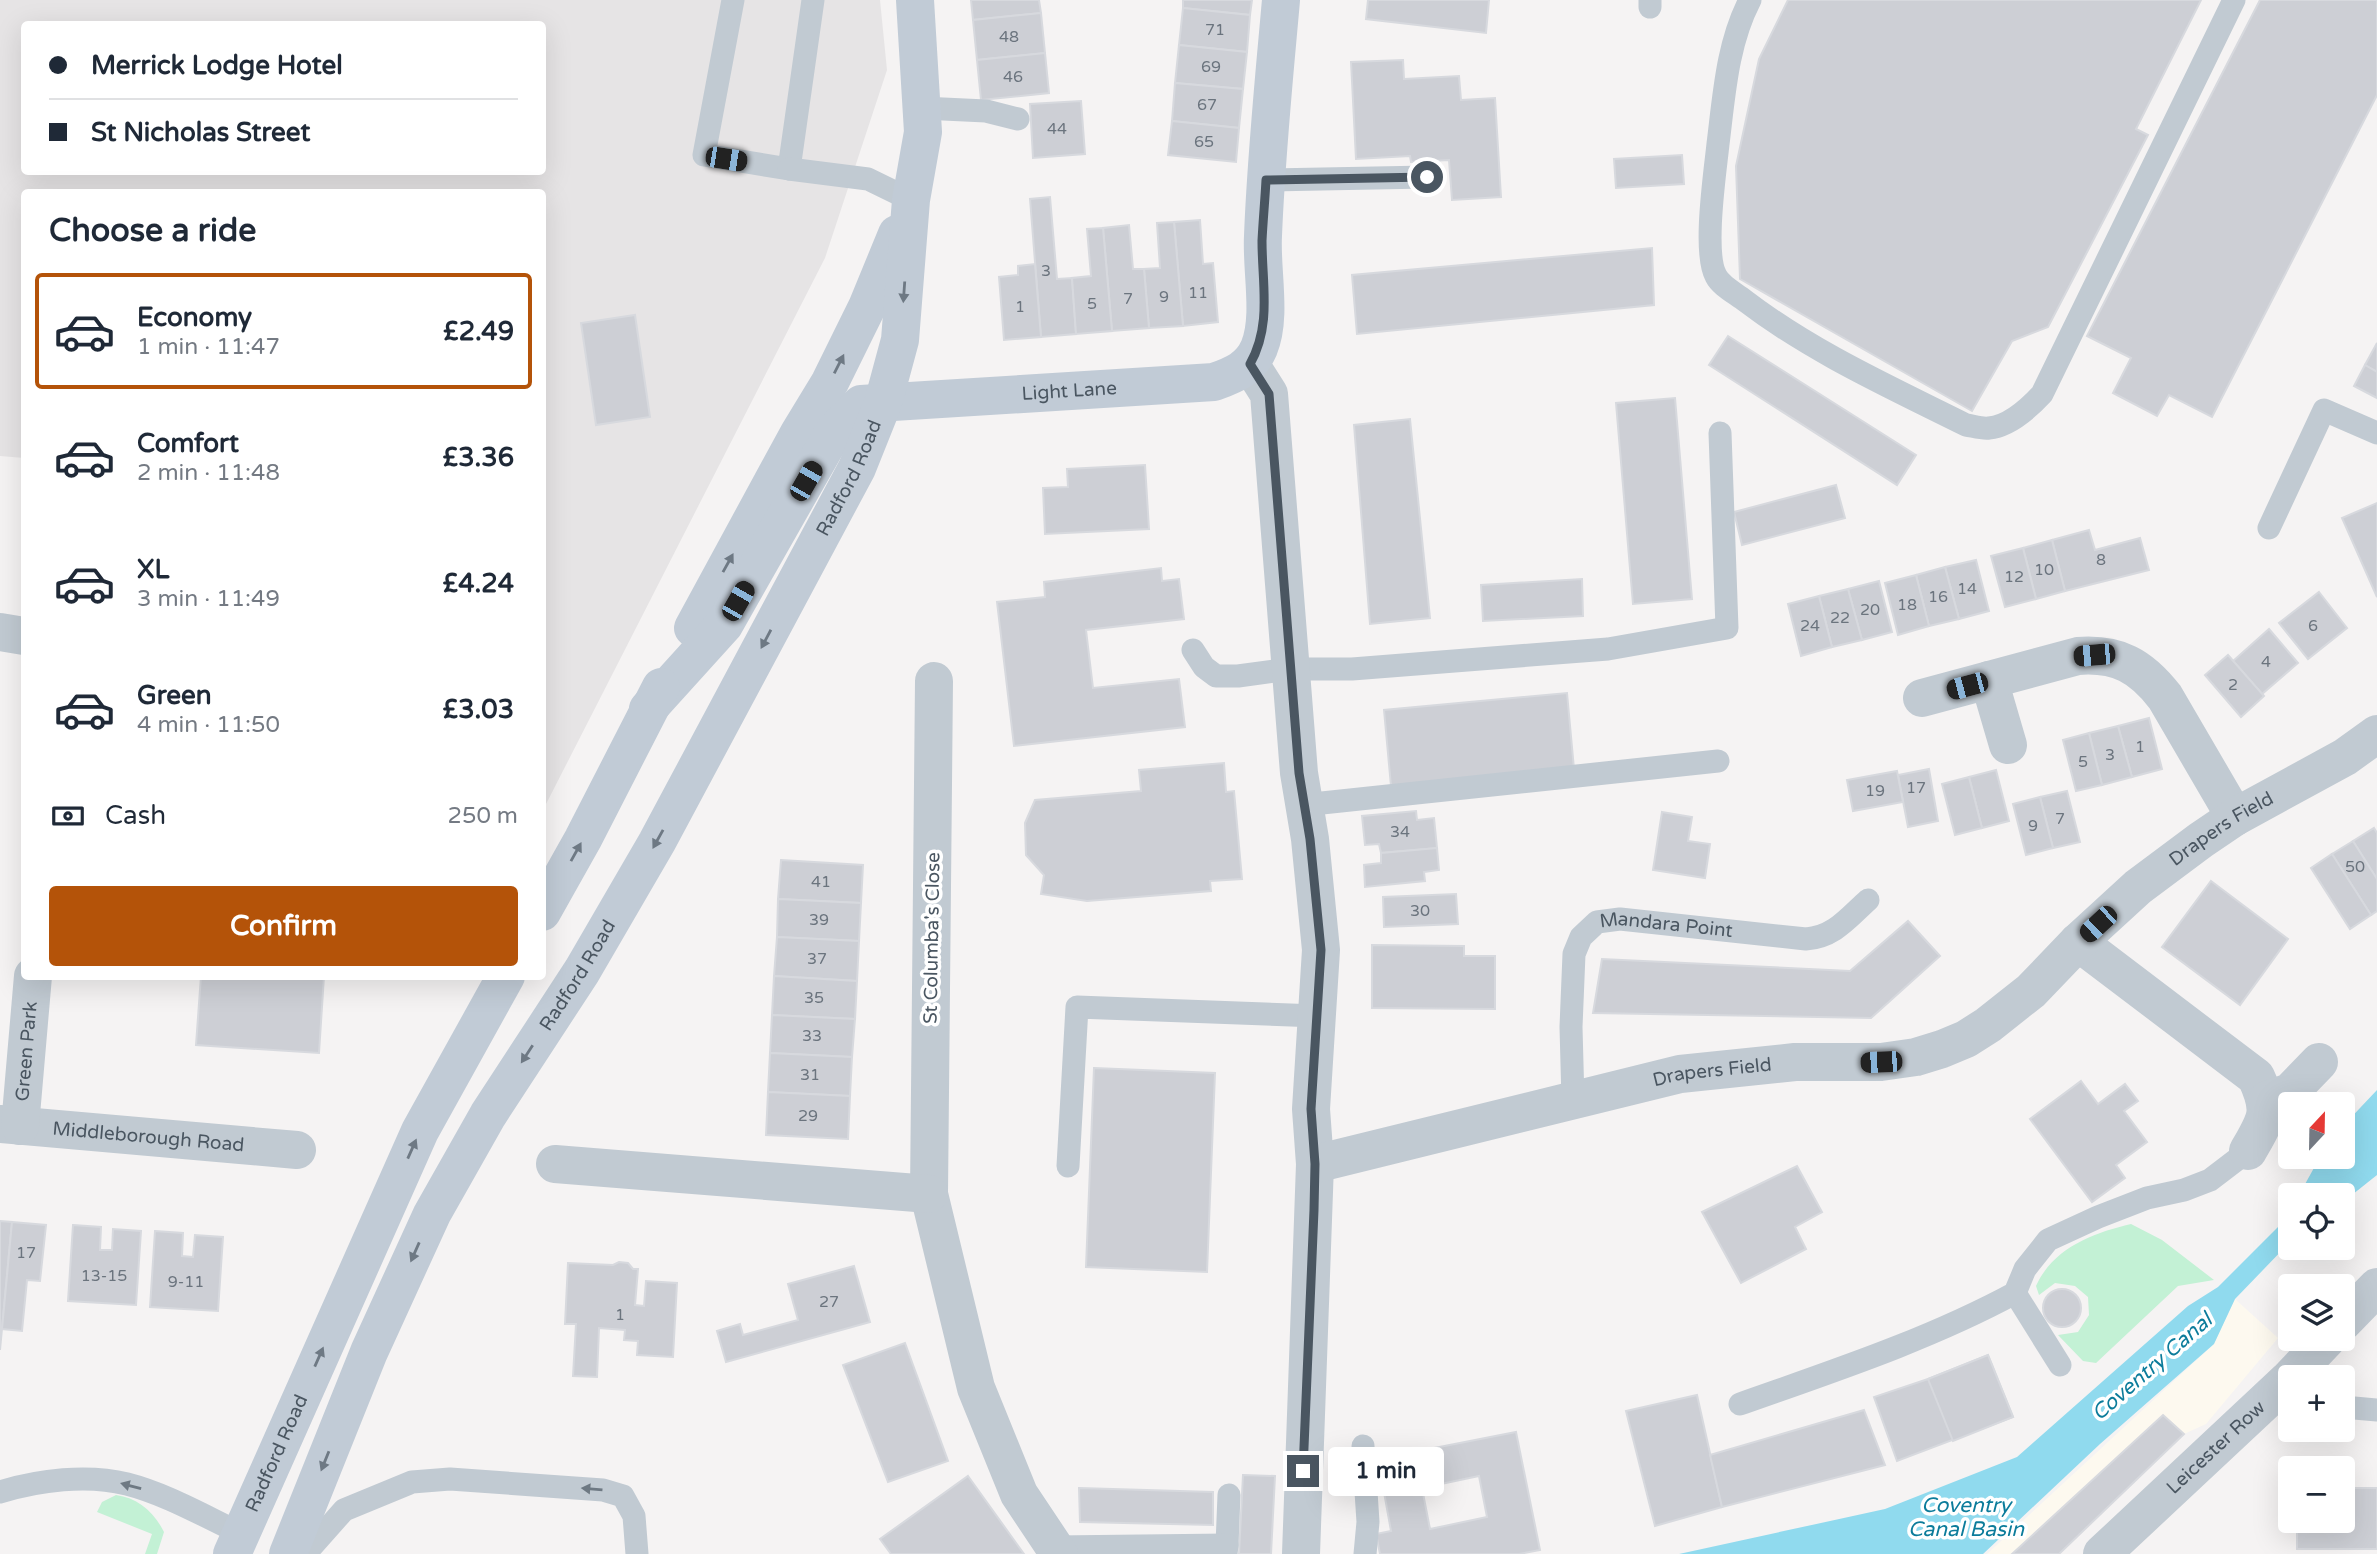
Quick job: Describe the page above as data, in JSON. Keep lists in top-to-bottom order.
{
  "streets": {
    "main road": ["Light Lane", "Radford Road"],
    "street": [
      "Drapers Field",
      "St Columba's Close",
      "Green Park",
      "Middleborough Road",
      "Leicester Row"
    ],
    "lane": ["Mandara Point"]
  },
  "crossings": [
    ["Light Lane", "Radford Road"],
    ["Drapers Field", "Mandara Point"],
    ["Green Park", "Middleborough Road"]
  ],
  "water": ["Coventry Canal", "Coventry Canal Basin"],
  "house_numbers": [
    "71",
    "48",
    "69",
    "46",
    "67",
    "44",
    "65",
    "3",
    "11",
    "9",
    "7",
    "5",
    "1",
    "8",
    "10",
    "12",
    "14",
    "16",
    "18",
    "20",
    "22",
    "24",
    "6",
    "4",
    "2",
    "1",
    "3",
    "5",
    "17",
    "19",
    "7",
    "9",
    "34",
    "50",
    "41",
    "30",
    "39",
    "37",
    "35",
    "33",
    "31",
    "29",
    "17",
    "13-15",
    "9-11",
    "27",
    "1"
  ],
  "north": "top",
  "page": {
    "banner": ["Merrick Lodge Hotel", "St Nicholas Street"],
    "heading": "Choose a ride",
    "list": [
      {
        "name": "Economy",
        "note": "1 min · 11:47",
        "value": "£2.49"
      },
      {
        "name": "Comfort",
        "note": "2 min · 11:48",
        "value": "£3.36"
      },
      {
        "name": "XL",
        "note": "3 min · 11:49",
        "value": "£4.24"
      },
      {
        "name": "Green",
        "note": "4 min · 11:50",
        "value": "£3.03"
      }
    ],
    "pay": ["Cash", "250 m"],
    "buttons": "Confirm",
    "map_buttons": ["+", "−"],
    "bubble": "1 min"
  }
}
